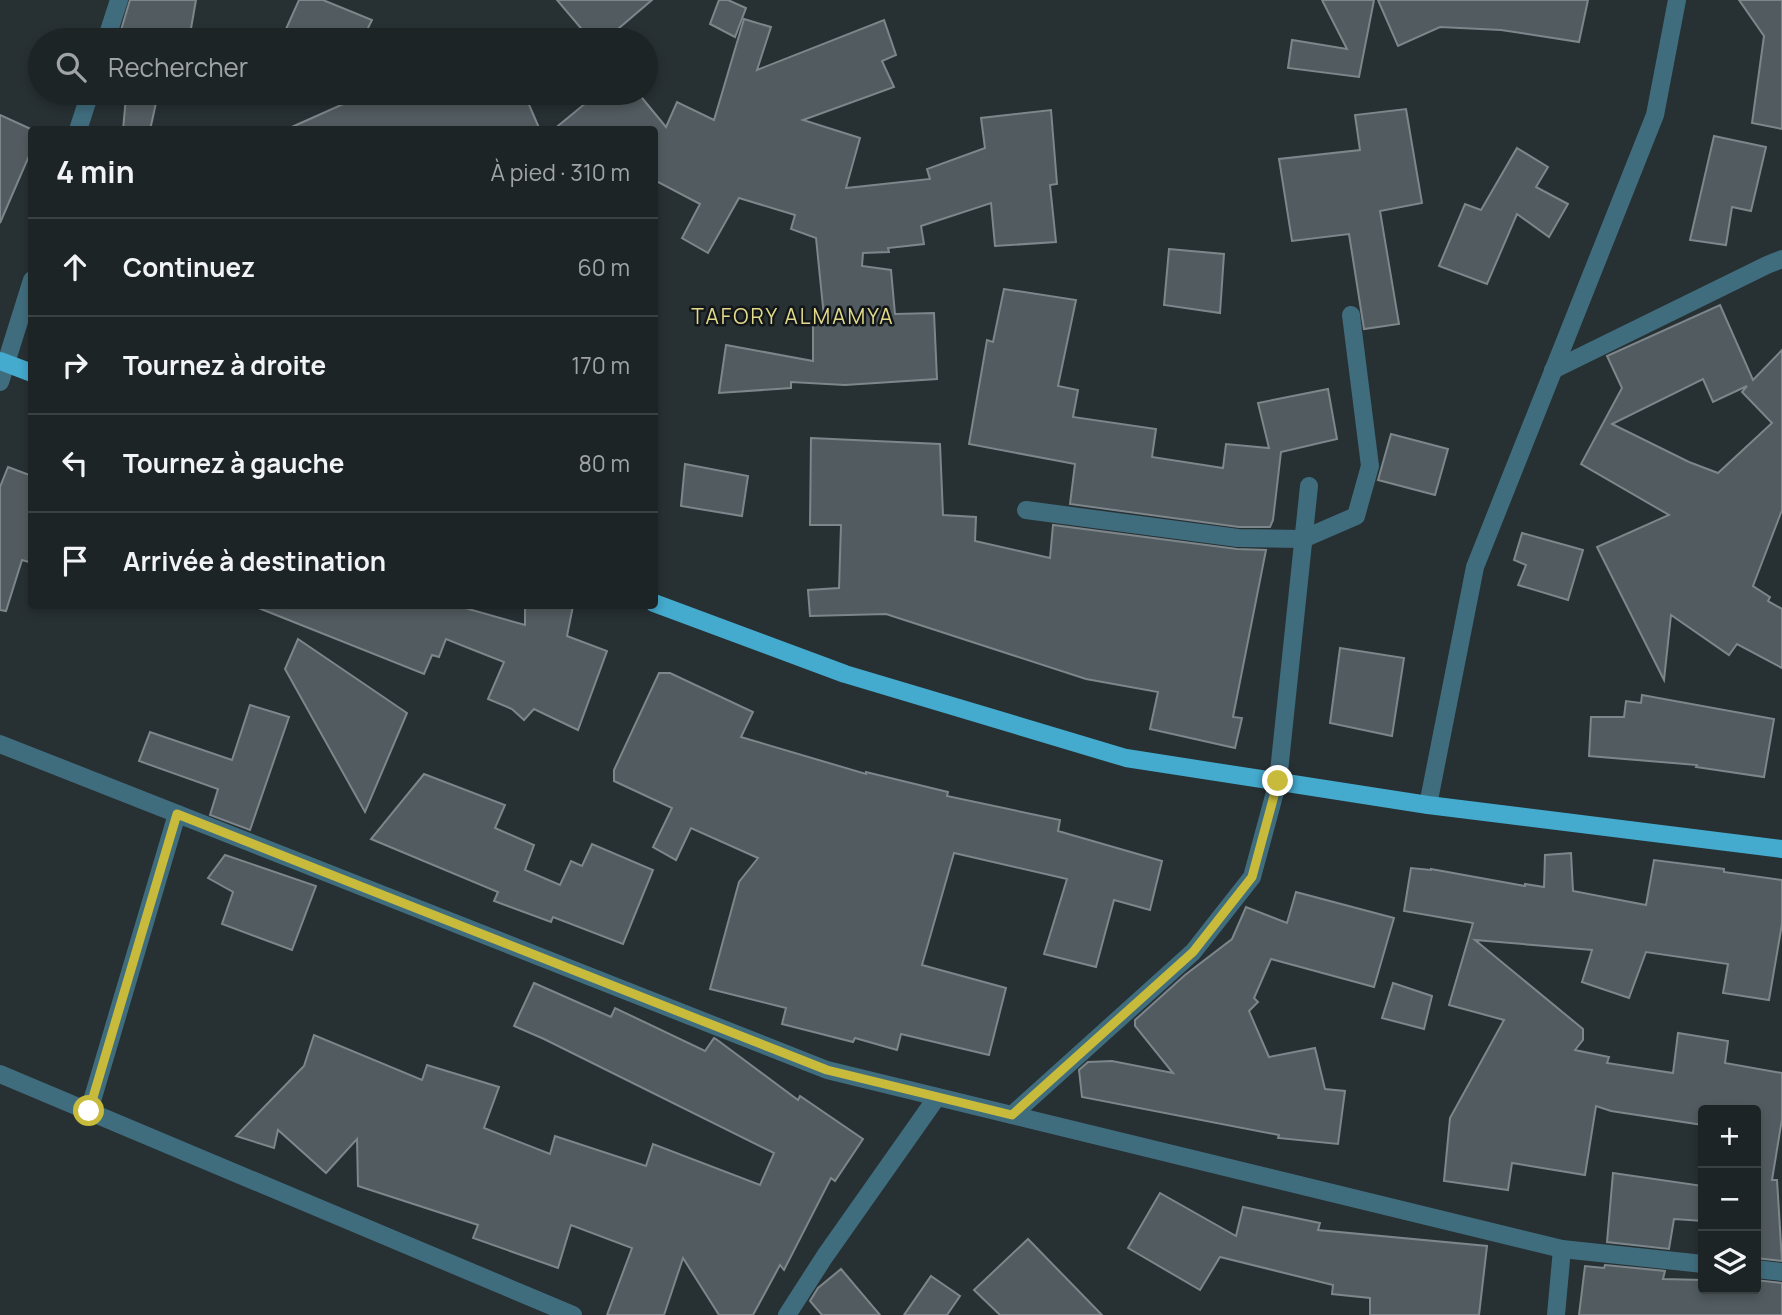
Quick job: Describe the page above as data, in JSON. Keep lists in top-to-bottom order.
{
  "districts": ["TAFORY ALMAMYA"],
  "page": {
    "search": "Rechercher",
    "heading": ["4 min", "À pied · 310 m"],
    "list": [
      ["Continuez", "60 m"],
      ["Tournez à droite", "170 m"],
      ["Tournez à gauche", "80 m"],
      "Arrivée à destination"
    ],
    "map_buttons": ["+", "−"]
  }
}
